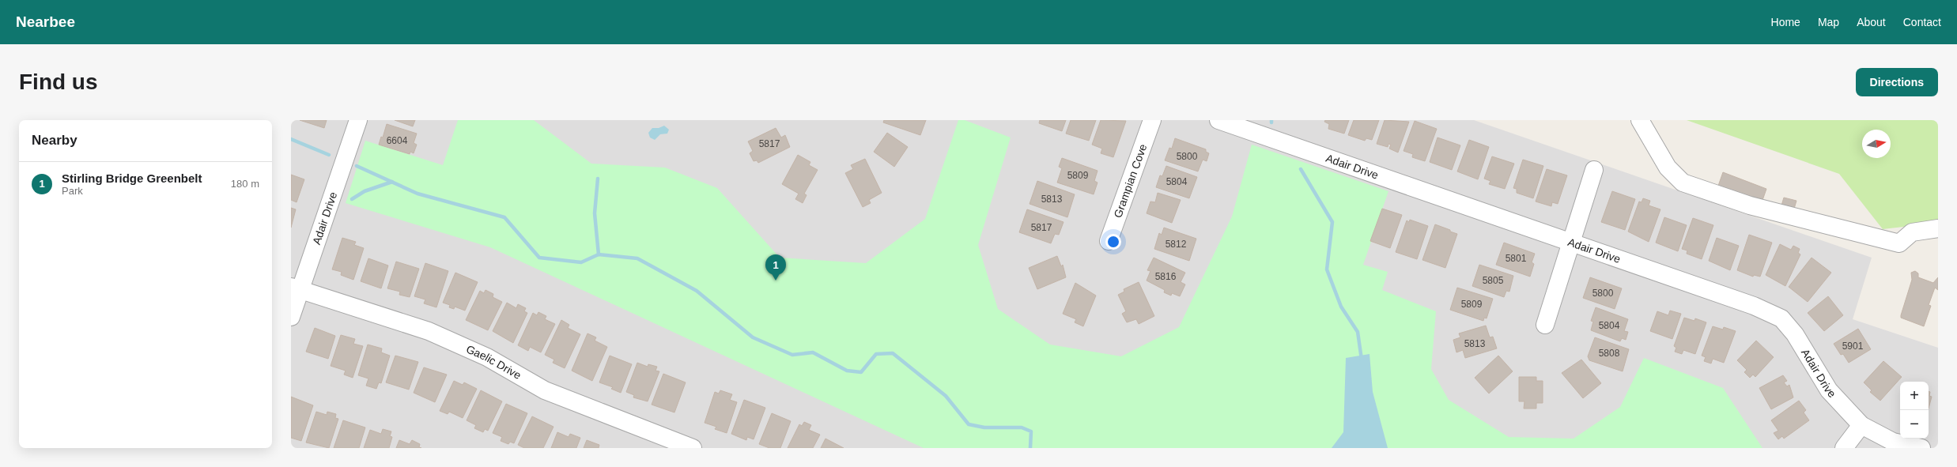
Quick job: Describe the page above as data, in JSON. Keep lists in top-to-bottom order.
{
  "streets": {
    "street": ["Adair Drive", "Grampian Cove", "Gaelic Drive"]
  },
  "crossings": [
    ["Adair Drive", "Gaelic Drive"]
  ],
  "house_numbers": [
    "6604",
    "5817",
    "5800",
    "5809",
    "5804",
    "5813",
    "5817",
    "5812",
    "5801",
    "5816",
    "5805",
    "5800",
    "5809",
    "5804",
    "5813",
    "5901",
    "5808"
  ],
  "north": "right",
  "page": {
    "header": "Nearbee",
    "nav": [
      "Home",
      "Map",
      "About",
      "Contact"
    ],
    "buttons": "Directions",
    "title": "Find us",
    "heading": "Nearby",
    "list": [
      {
        "mark": "1",
        "name": "Stirling Bridge Greenbelt",
        "note": "Park",
        "value": "180 m"
      }
    ],
    "pins": "1",
    "map_buttons": ["+", "−"]
  }
}
